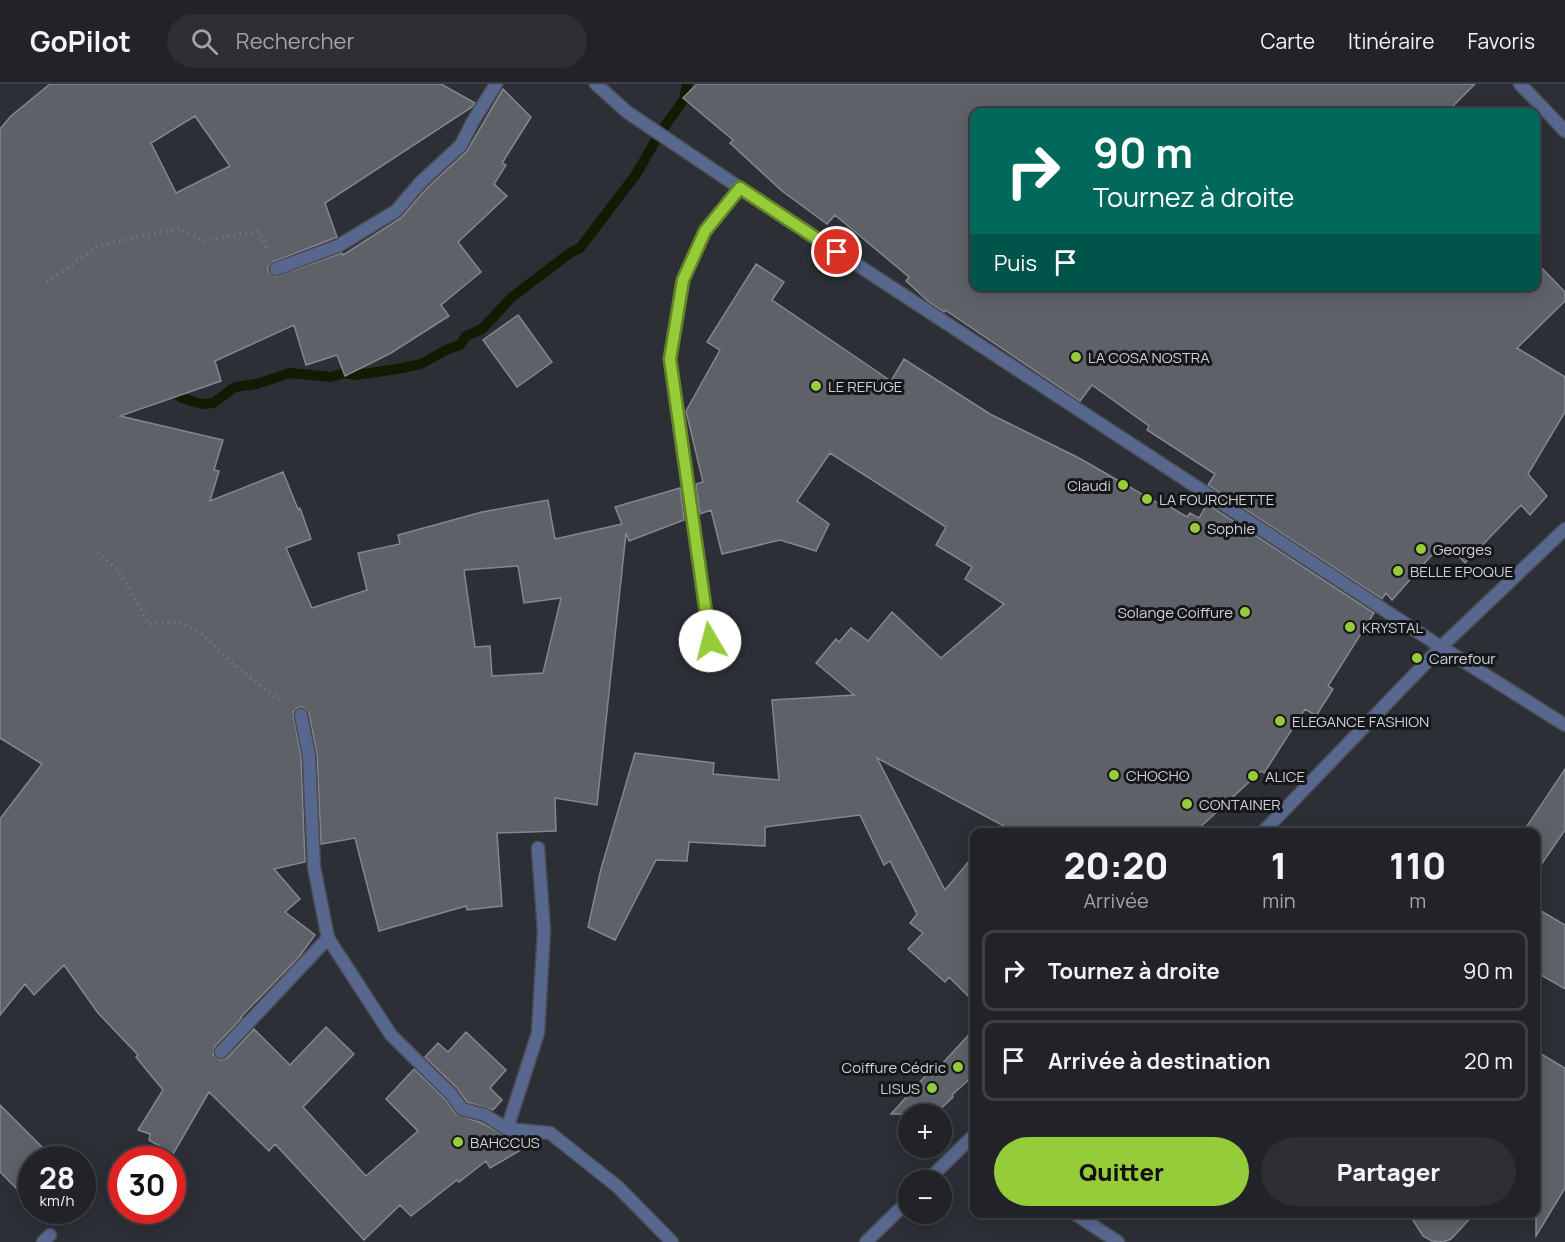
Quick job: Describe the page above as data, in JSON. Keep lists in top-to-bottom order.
{
  "places": [
    "LA COSA NOSTRA",
    "LE REFUGE",
    "Claudi",
    "LA FOURCHETTE",
    "Sophie",
    "Georges",
    "BELLE EPOQUE",
    "Solange Coiffure",
    "KRYSTAL",
    "Carrefour",
    "ELEGANCE FASHION",
    "CHOCHO",
    "ALICE",
    "CONTAINER",
    "Coiffure Cédric",
    "LISUS",
    "BAHCCUS"
  ],
  "page": {
    "header": "GoPilot",
    "search": "Rechercher",
    "nav": ["Carte", "Itinéraire", "Favoris"],
    "turn": ["90 m", "Tournez à droite"],
    "then": "Puis",
    "eta": [
      "20:20",
      "Arrivée",
      "1",
      "min",
      "110",
      "m"
    ],
    "list": [
      {
        "name": "Tournez à droite",
        "value": "90 m"
      },
      {
        "name": "Arrivée à destination",
        "value": "20 m"
      }
    ],
    "map_buttons": ["+", "−"],
    "buttons": ["Quitter", "Partager"],
    "speed": "28 km/h",
    "limit": "30"
  }
}
